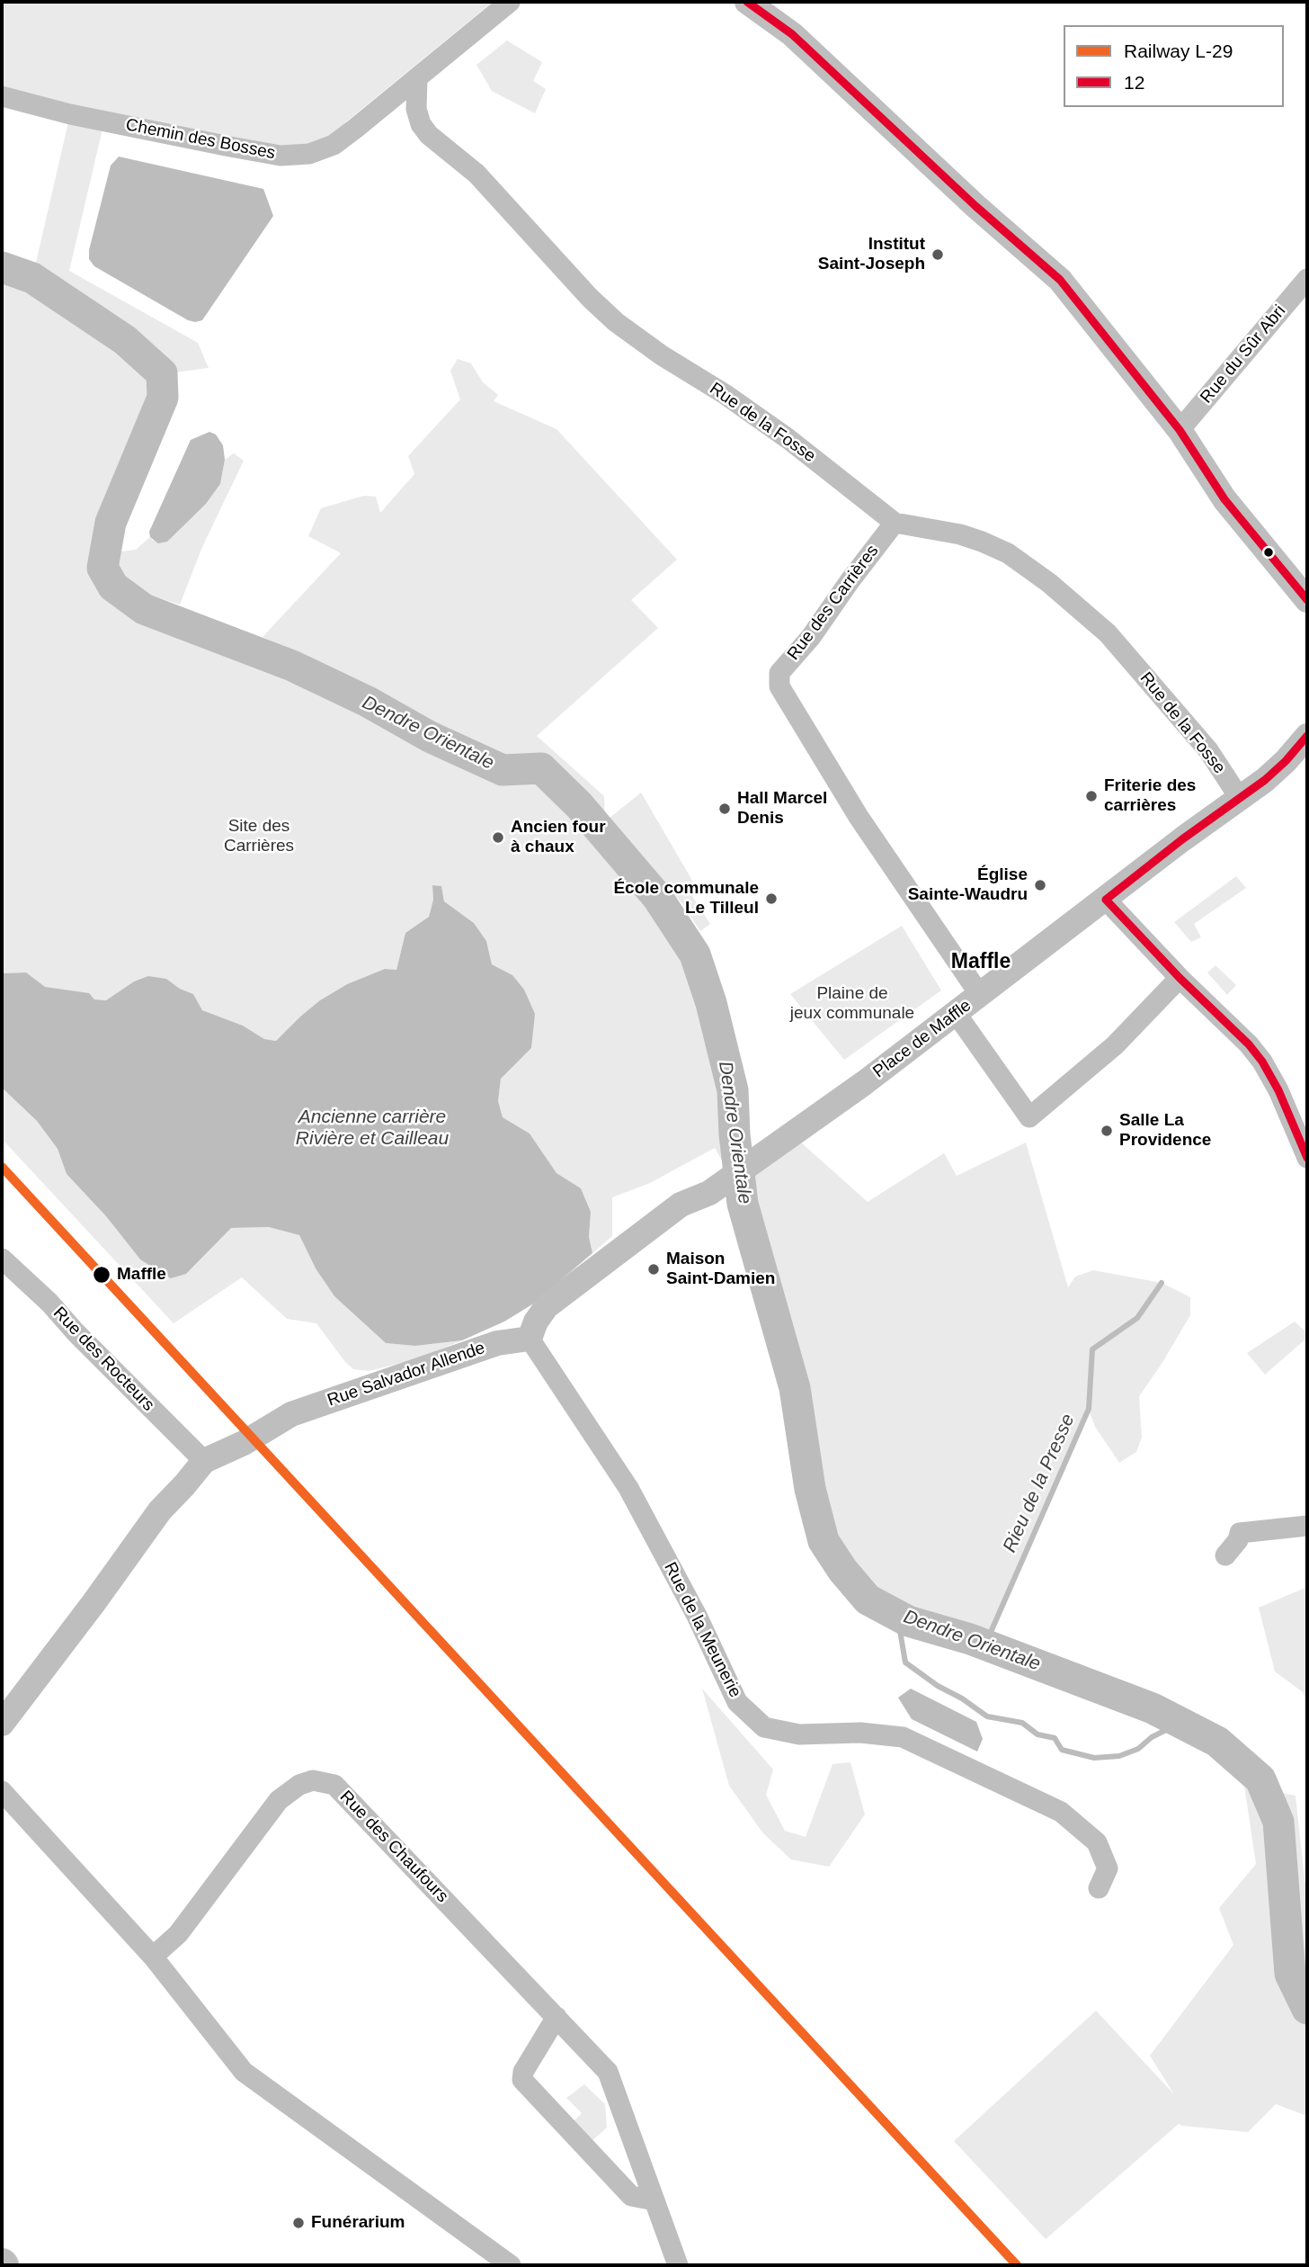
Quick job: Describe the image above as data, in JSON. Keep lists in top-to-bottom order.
{
  "streets": {
    "street": [
      "Chemin des Bosses",
      "Rue du Sûr Abri",
      "Rue de la Fosse",
      "Rue des Carrières",
      "Place de Maffle",
      "Rue des Rocteurs",
      "Rue Salvador Allende",
      "Rue de la Meunerie",
      "Rue des Chaufours"
    ]
  },
  "crossings": [
    ["Chemin des Bosses", "Rue de la Fosse"],
    ["Rue de la Fosse", "Rue des Carrières"],
    ["Rue de la Fosse", "Place de Maffle"],
    ["Rue des Carrières", "Place de Maffle"],
    ["Place de Maffle", "Rue Salvador Allende"],
    ["Place de Maffle", "Rue de la Meunerie"],
    ["Rue des Rocteurs", "Rue Salvador Allende"],
    ["Rue Salvador Allende", "Rue de la Meunerie"]
  ],
  "districts": ["Maffle"],
  "water": ["Dendre Orientale", "Ancienne carrière Rivière et Cailleau", "Rieu de la Presse"],
  "parks": ["Site des Carrières", "Plaine de jeux communale"],
  "places": [
    "Institut Saint-Joseph",
    "Friterie des carrières",
    "Hall Marcel Denis",
    "Ancien four à chaux",
    "Église Sainte-Waudru",
    "École communale Le Tilleul",
    "Salle La Providence",
    "Maison Saint-Damien",
    "Maffle",
    "Funérarium"
  ],
  "lines": ["transit line 12", "rail line L-29"],
  "legend": ["Railway L-29", "12"]
}
